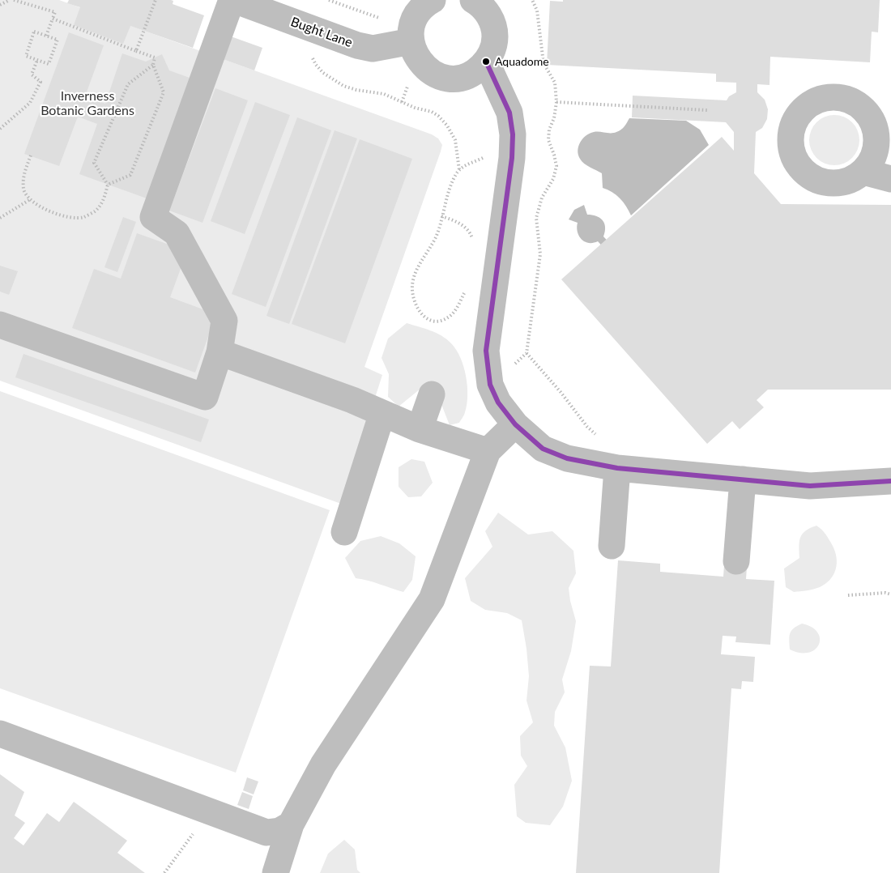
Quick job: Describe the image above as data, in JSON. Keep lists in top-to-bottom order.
{
  "streets": {
    "street": ["Bught Lane"]
  },
  "parks": ["Inverness Botanic Gardens"],
  "places": ["Aquadome"]
}
